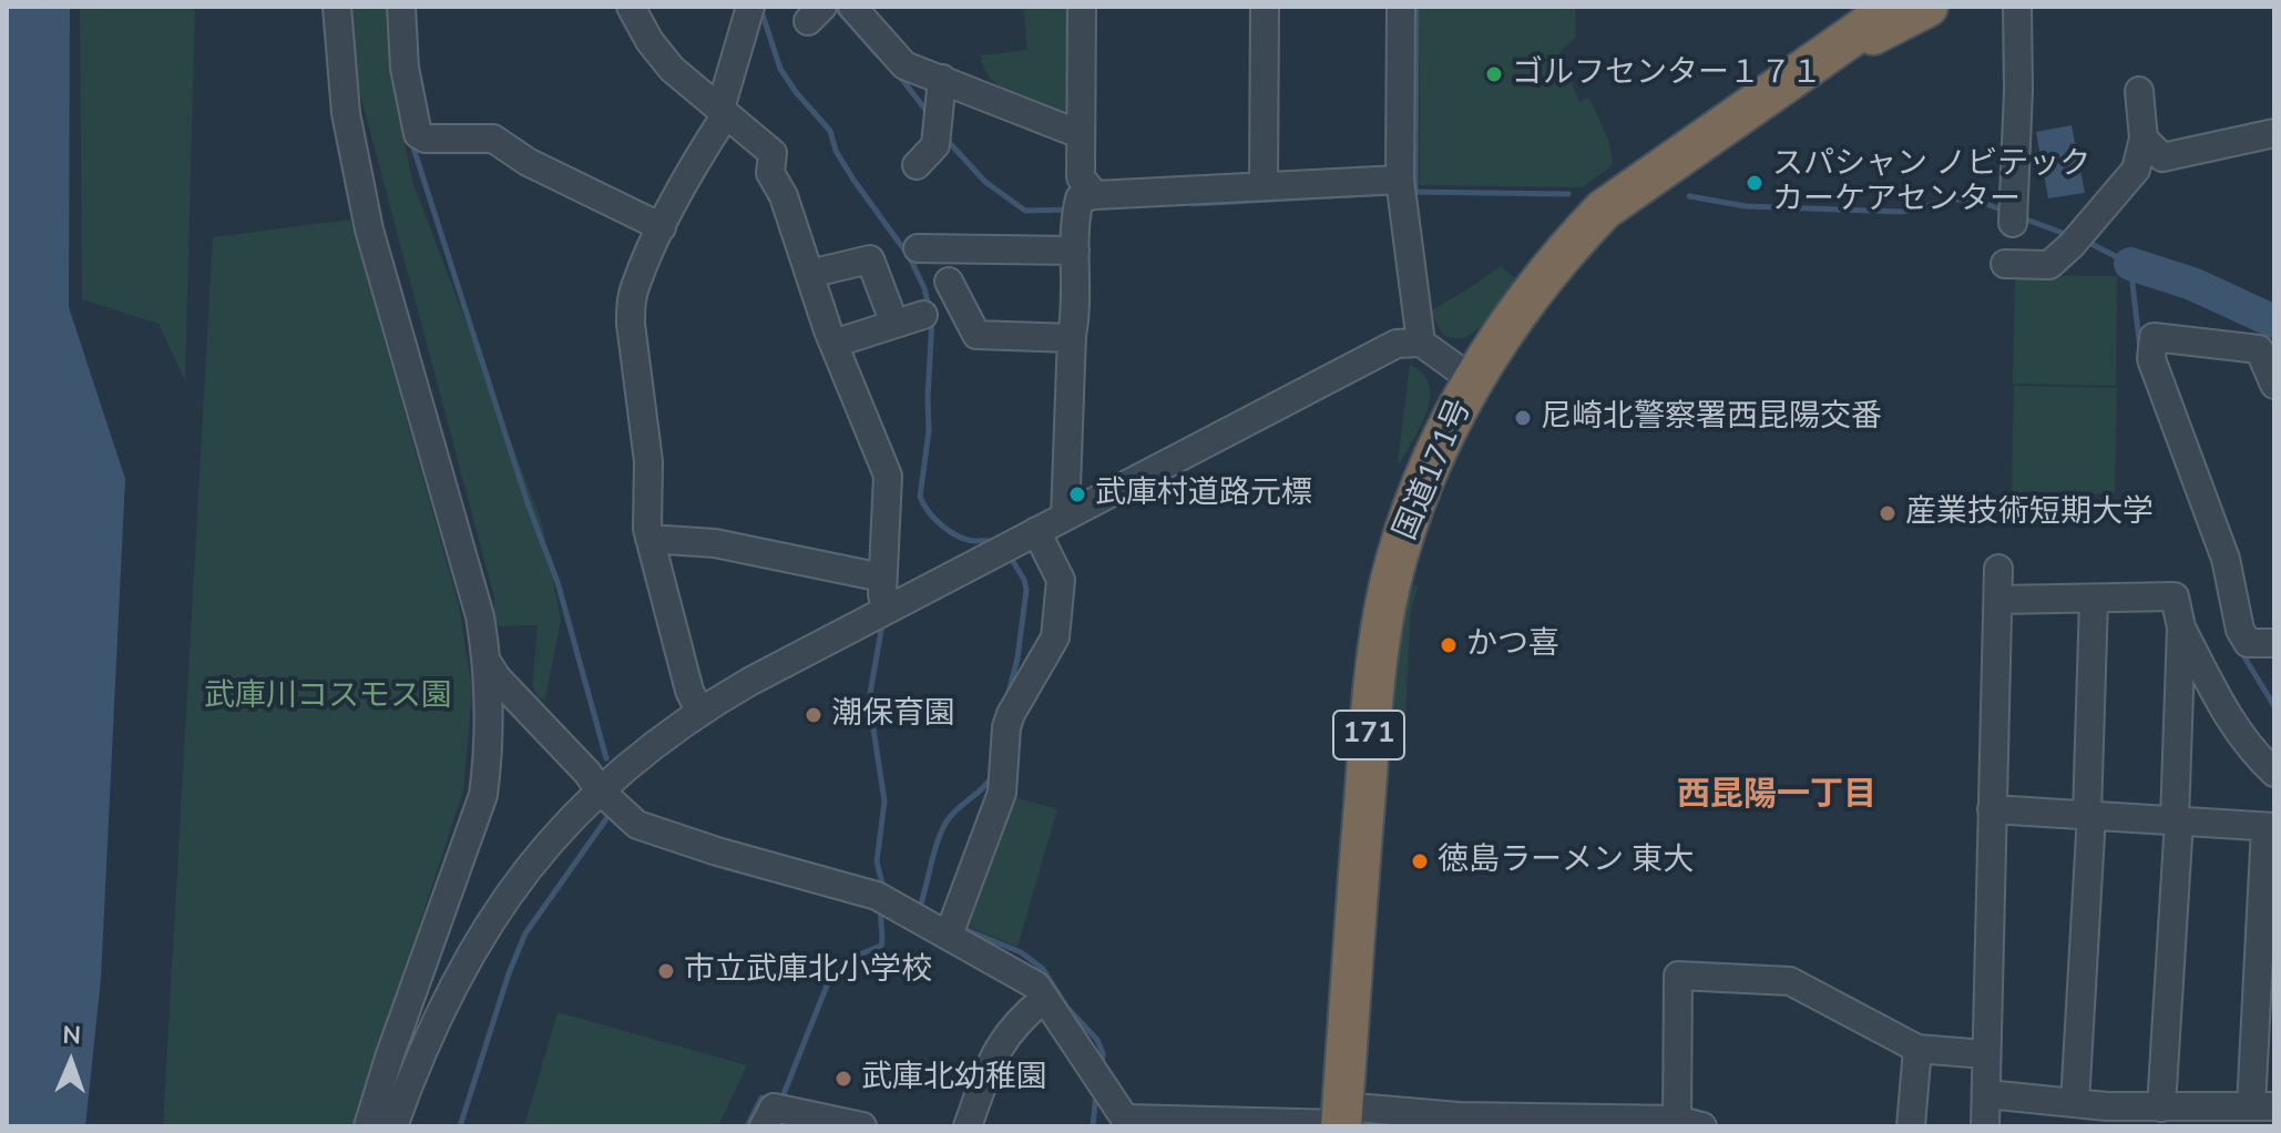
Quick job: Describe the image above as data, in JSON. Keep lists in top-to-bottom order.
{
  "streets": {
    "highway": ["国道171号", "171"]
  },
  "districts": ["西昆陽一丁目"],
  "parks": ["武庫川コスモス園"],
  "places": [
    "ゴルフセンター１７１",
    "スパシャン ノビテック カーケアセンター",
    "尼崎北警察署西昆陽交番",
    "武庫村道路元標",
    "産業技術短期大学",
    "かつ喜",
    "潮保育園",
    "徳島ラーメン 東大",
    "市立武庫北小学校",
    "武庫北幼稚園"
  ],
  "north": "top"
}
